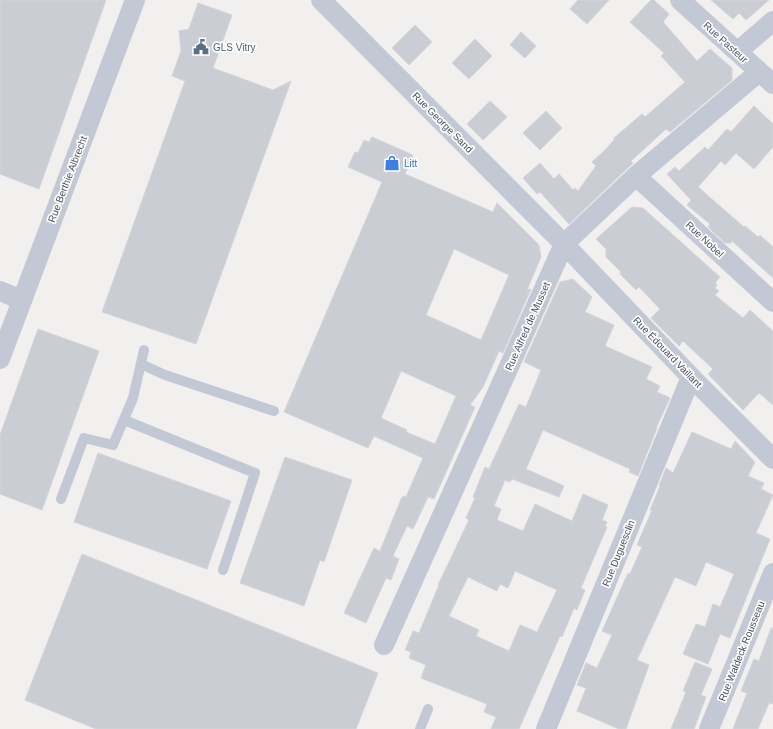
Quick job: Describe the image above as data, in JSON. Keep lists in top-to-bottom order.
{
  "streets": {
    "street": [
      "Rue Pasteur",
      "Rue George Sand",
      "Rue Berthie Albrecht",
      "Rue Nobel",
      "Rue Alfred de Musset",
      "Rue Édouard Vaillant",
      "Rue Duguesclin",
      "Rue Waldeck Rousseau"
    ]
  },
  "crossings": [
    ["Rue Pasteur", "Rue Alfred de Musset"],
    ["Rue George Sand", "Rue Alfred de Musset"],
    ["Rue George Sand", "Rue Édouard Vaillant"],
    ["Rue Nobel", "Rue Alfred de Musset"],
    ["Rue Alfred de Musset", "Rue Édouard Vaillant"],
    ["Rue Édouard Vaillant", "Rue Duguesclin"]
  ],
  "places": {
    "public building": ["GLS Vitry"],
    "shop": ["Litt"]
  }
}
